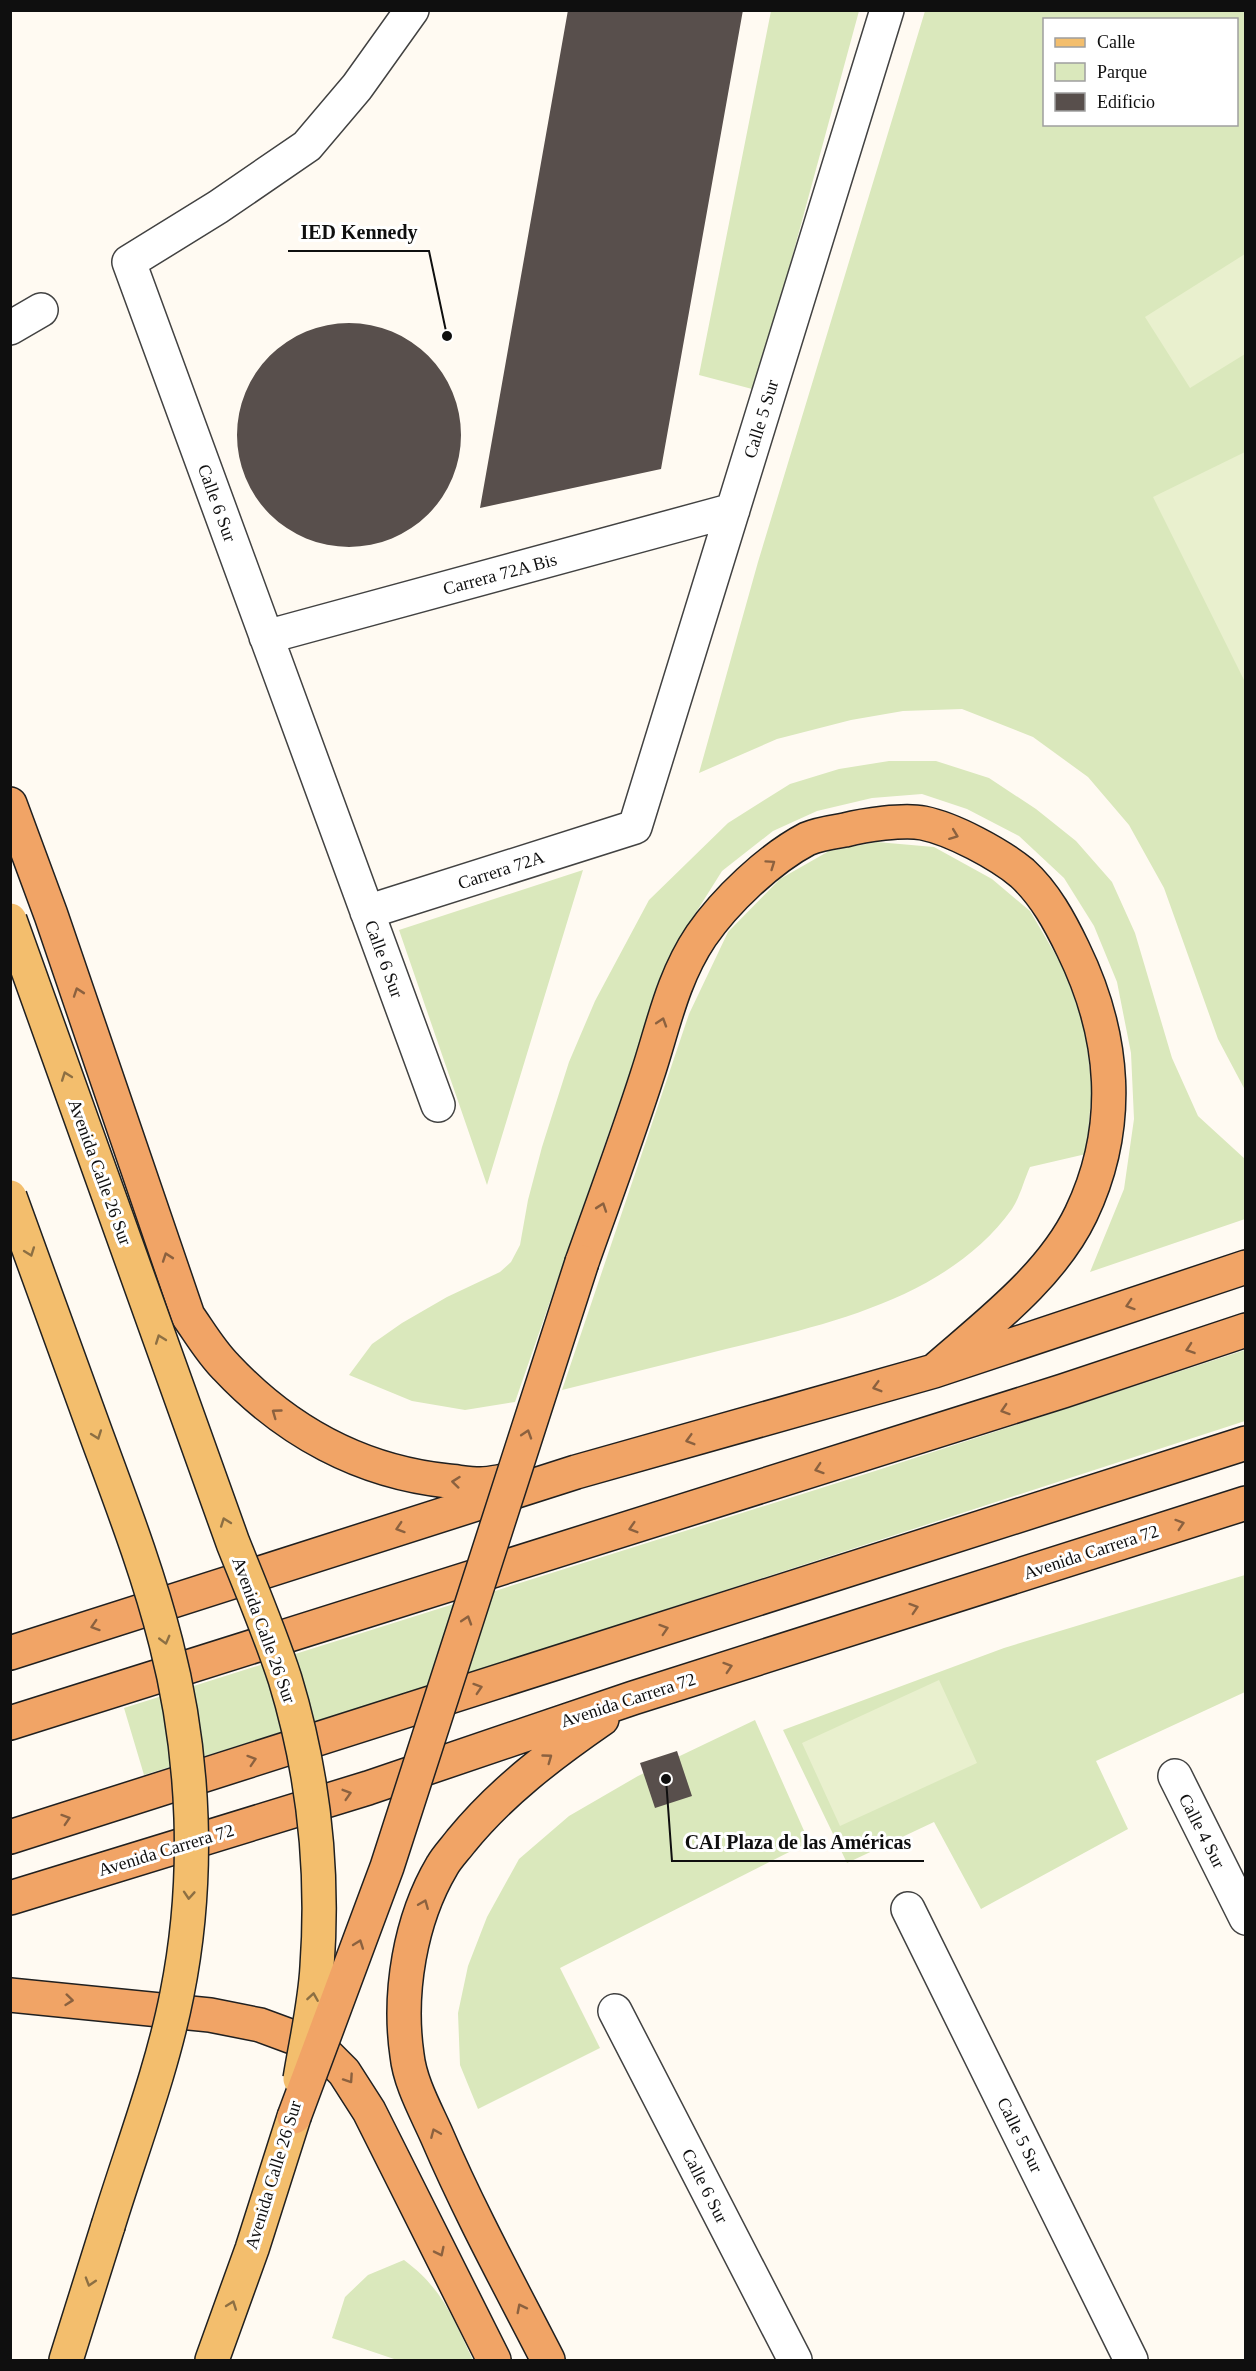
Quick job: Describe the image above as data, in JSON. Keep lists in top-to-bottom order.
{
  "streets": {
    "highway": ["Avenida Carrera 72"],
    "main road": ["Avenida Calle 26 Sur"],
    "street": [
      "Calle 5 Sur",
      "Calle 6 Sur",
      "Carrera 72A Bis",
      "Carrera 72A",
      "Calle 4 Sur"
    ]
  },
  "crossings": [
    ["Calle 5 Sur", "Carrera 72A Bis"],
    ["Calle 5 Sur", "Carrera 72A"],
    ["Calle 6 Sur", "Carrera 72A Bis"],
    ["Calle 6 Sur", "Carrera 72A"]
  ],
  "places": ["IED Kennedy", "CAI Plaza de las Américas"],
  "legend": ["Calle", "Parque", "Edificio"]
}
